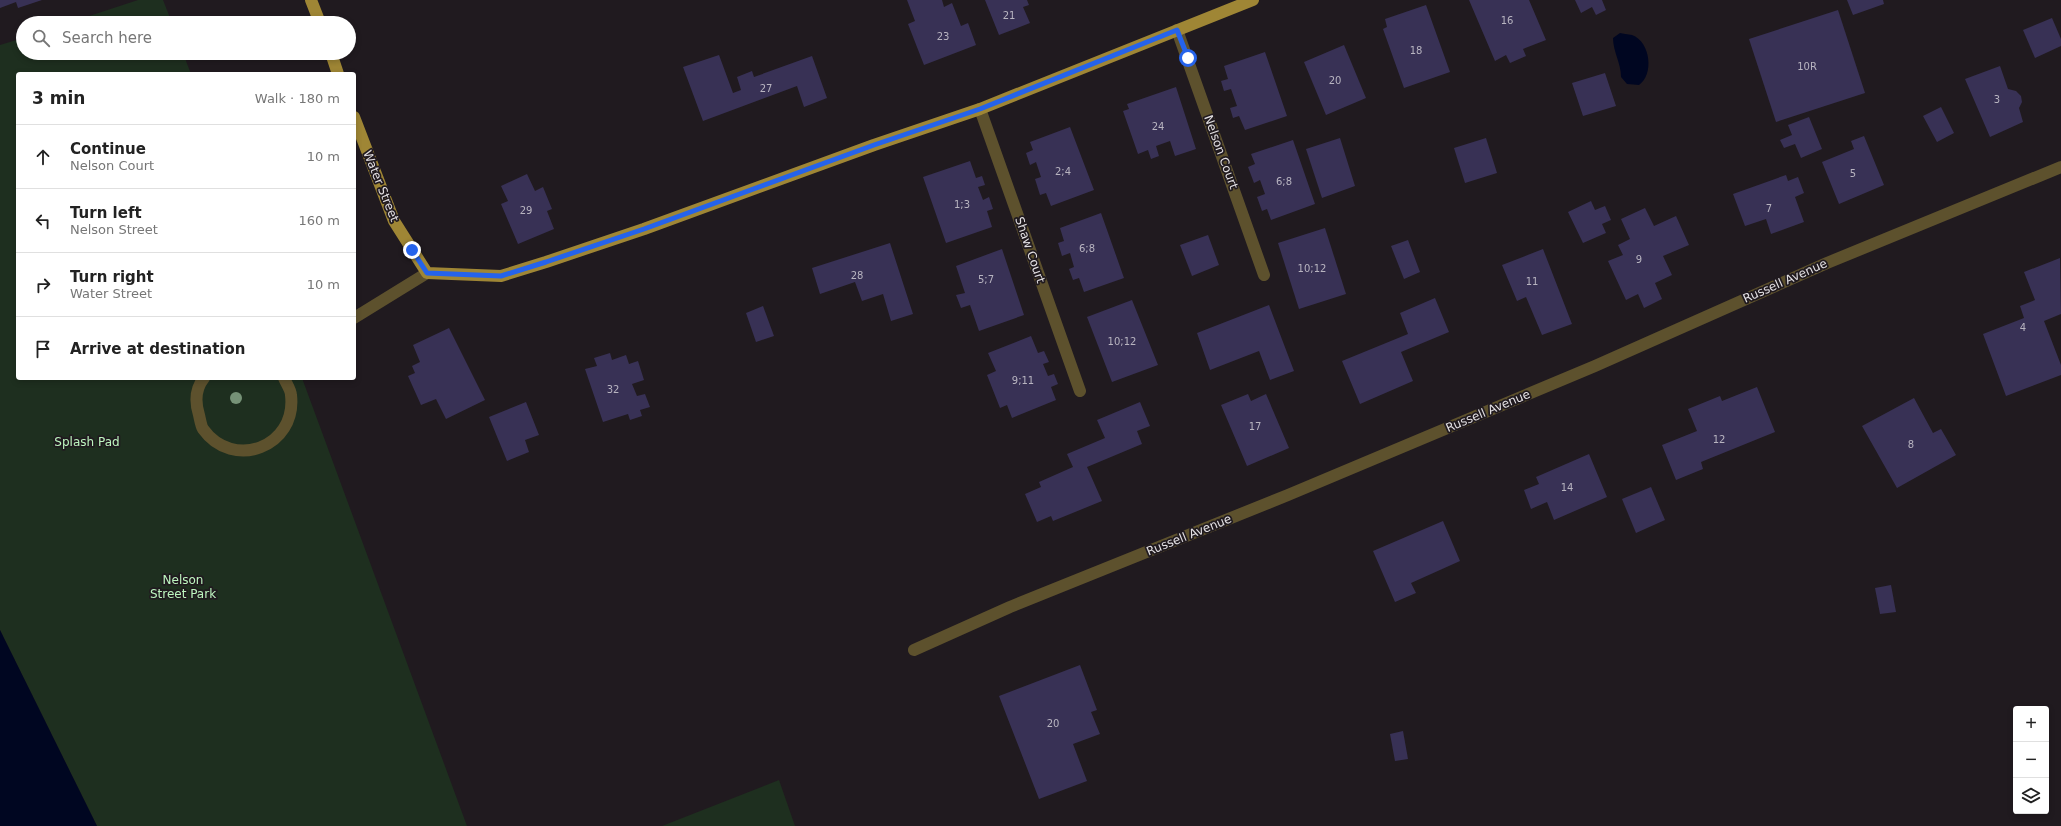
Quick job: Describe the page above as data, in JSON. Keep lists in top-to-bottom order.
{
  "streets": {
    "main road": ["Water Street"],
    "street": ["Nelson Court", "Shaw Court", "Russell Avenue"]
  },
  "parks": ["Splash Pad", "Nelson Street Park"],
  "house_numbers": [
    "21",
    "16",
    "23",
    "18",
    "10R",
    "20",
    "27",
    "3",
    "24",
    "2;4",
    "5",
    "6;8",
    "1;3",
    "7",
    "29",
    "6;8",
    "9",
    "10;12",
    "28",
    "5;7",
    "11",
    "4",
    "10;12",
    "9;11",
    "32",
    "17",
    "12",
    "8",
    "14",
    "20"
  ],
  "page": {
    "search": "Search here",
    "heading": ["3 min", "Walk · 180 m"],
    "list": [
      ["Continue", "Nelson Court", "10 m"],
      ["Turn left", "Nelson Street", "160 m"],
      ["Turn right", "Water Street", "10 m"],
      "Arrive at destination"
    ],
    "map_buttons": ["+", "−"]
  }
}
